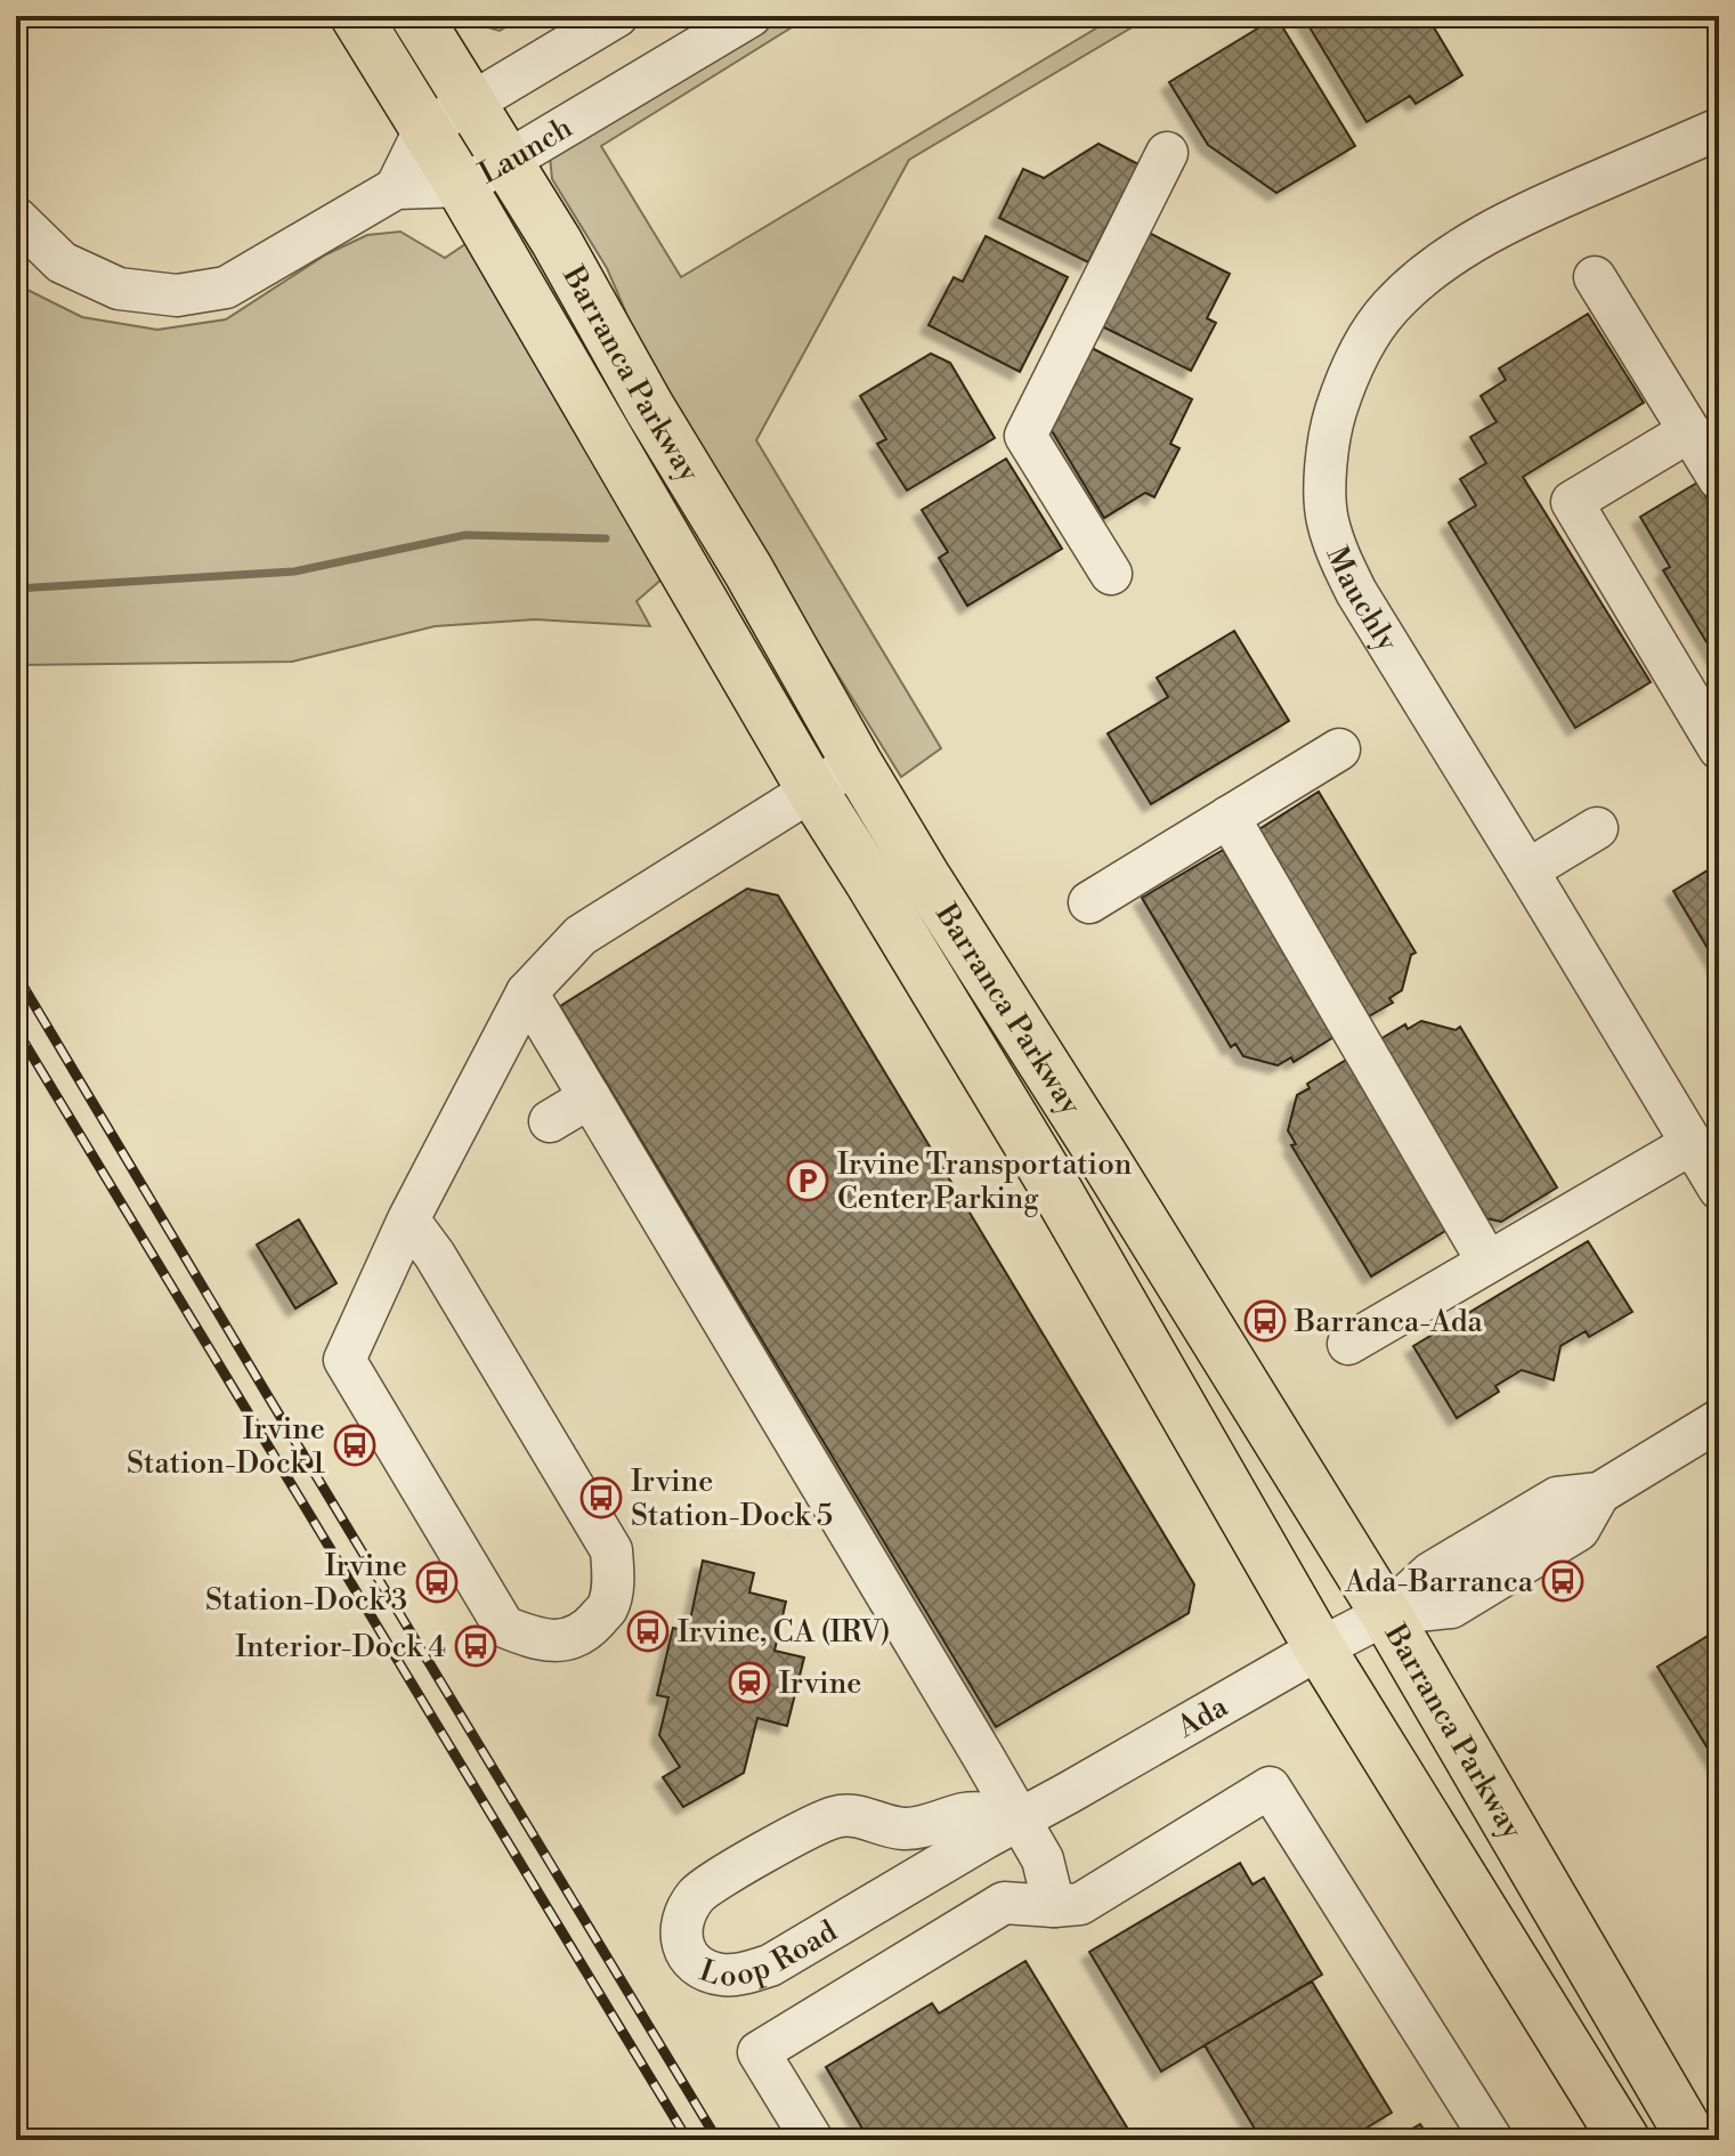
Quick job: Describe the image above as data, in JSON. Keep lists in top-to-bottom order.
{
  "streets": {
    "main road": ["Barranca Parkway"],
    "street": [
      "Launch",
      "Mauchly",
      "Ada",
      "Loop Road"
    ]
  },
  "crossings": [
    ["Launch", "Barranca Parkway"],
    ["Barranca Parkway", "Ada"],
    ["Ada", "Loop Road"]
  ],
  "places": {
    "parking": ["Irvine Transportation Center Parking"],
    "bus stop": [
      "Barranca-Ada",
      "Irvine Station-Dock 1",
      "Irvine Station-Dock 5",
      "Ada-Barranca",
      "Irvine Station-Dock 3",
      "Irvine, CA (IRV)",
      "Interior-Dock 4"
    ],
    "station": ["Irvine"]
  }
}
